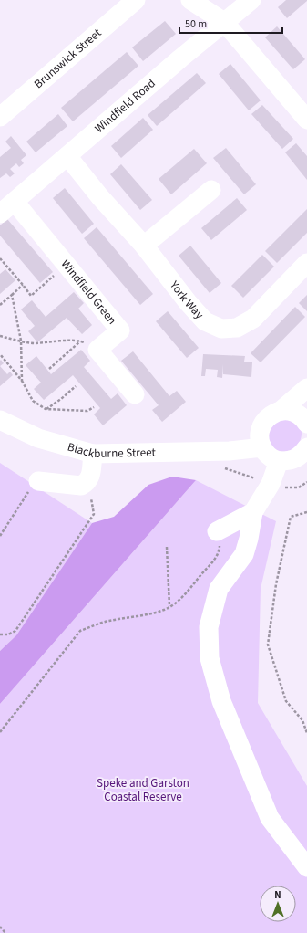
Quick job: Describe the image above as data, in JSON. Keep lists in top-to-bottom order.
{
  "streets": {
    "street": [
      "Brunswick Street",
      "Windfield Road",
      "Windfield Green",
      "York Way",
      "Blackburne Street"
    ]
  },
  "crossings": [
    ["Windfield Road", "Windfield Green"],
    ["Windfield Road", "York Way"]
  ],
  "parks": ["Speke and Garston Coastal Reserve"],
  "scale_bar": "50 m",
  "north": "top"
}
